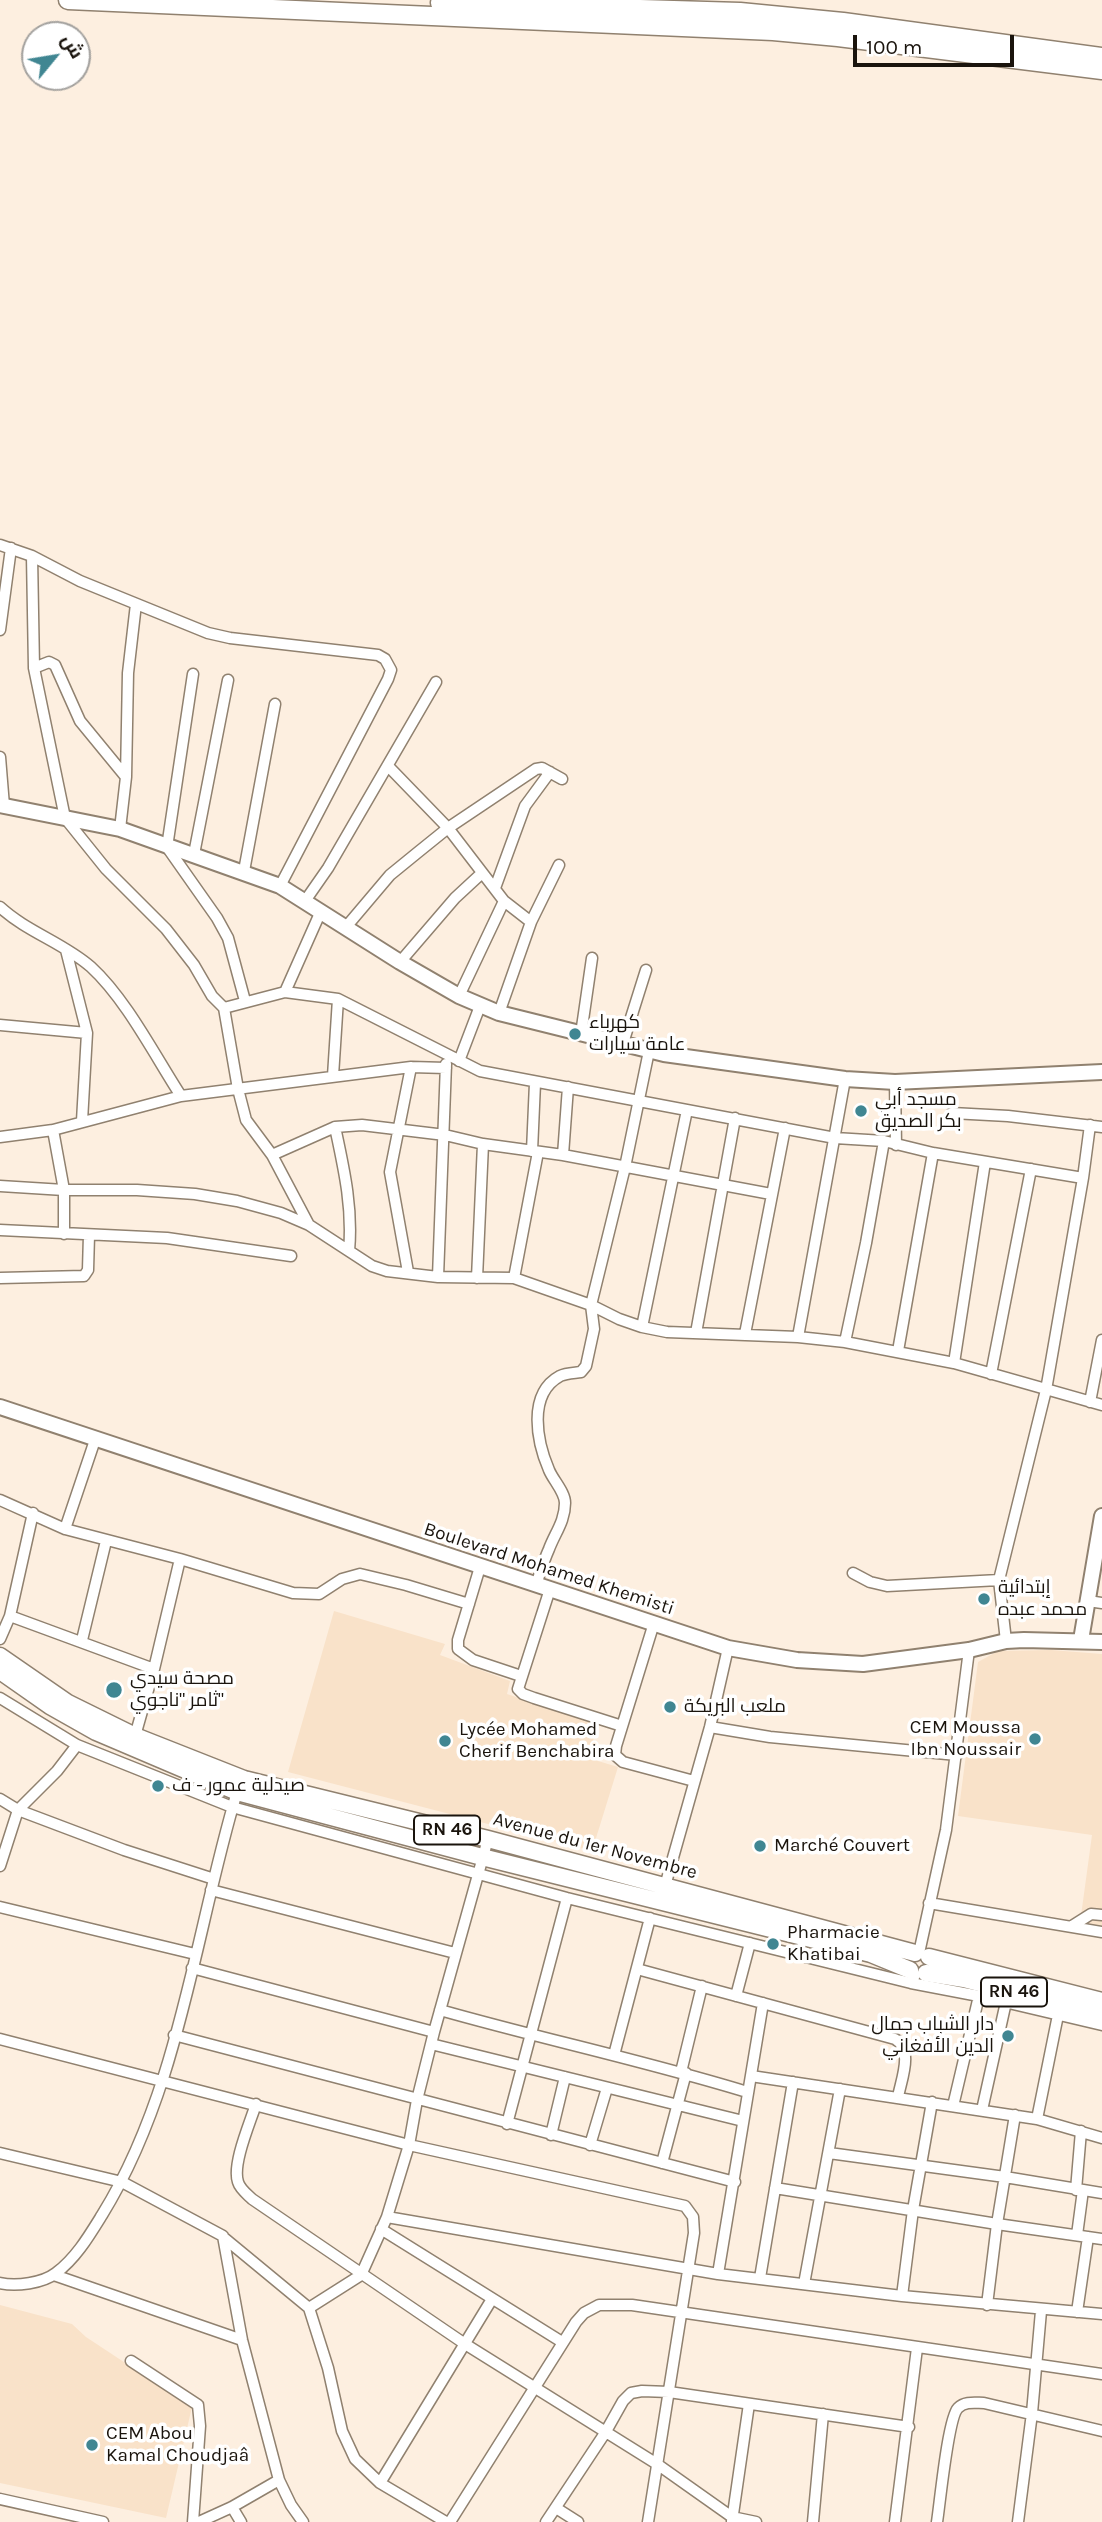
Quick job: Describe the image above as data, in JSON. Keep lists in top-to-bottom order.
{
  "streets": {
    "main road": ["Boulevard Mohamed Khemisti", "RN 46", "Avenue du 1er Novembre"]
  },
  "places": [
    "كهرباء عامة سيارات",
    "مسجد أبي بكر الصديق",
    "إبتدائية محمد عبده",
    "مصحة سيدي ثامر \"ناجوي\"",
    "ملعب البريكة",
    "CEM Moussa Ibn Noussair",
    "Lycée Mohamed Cherif Benchabira",
    "صيدلية عمور - ف",
    "Marché Couvert",
    "Pharmacie Khatibai",
    "دار الشباب جمال الدين الأفغاني",
    "CEM Abou Kamal Choudjaâ"
  ],
  "scale_bar": "100 m",
  "north": "top right"
}
